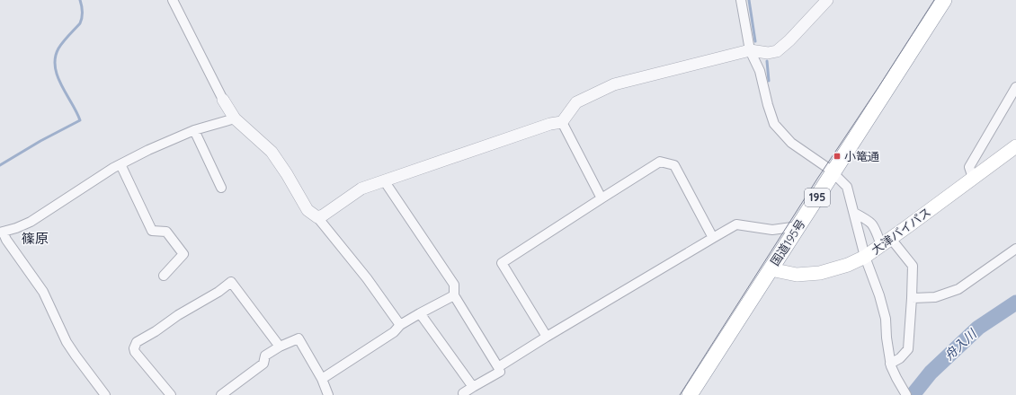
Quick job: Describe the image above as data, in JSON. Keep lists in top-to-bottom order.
{
  "streets": {
    "highway": ["195", "国道195号"],
    "main road": ["大津バイパス"]
  },
  "crossings": [
    ["大津バイパス", "国道195号"]
  ],
  "districts": ["篠原"],
  "water": ["舟入川"],
  "places": {
    "transit": ["小篭通"]
  }
}
